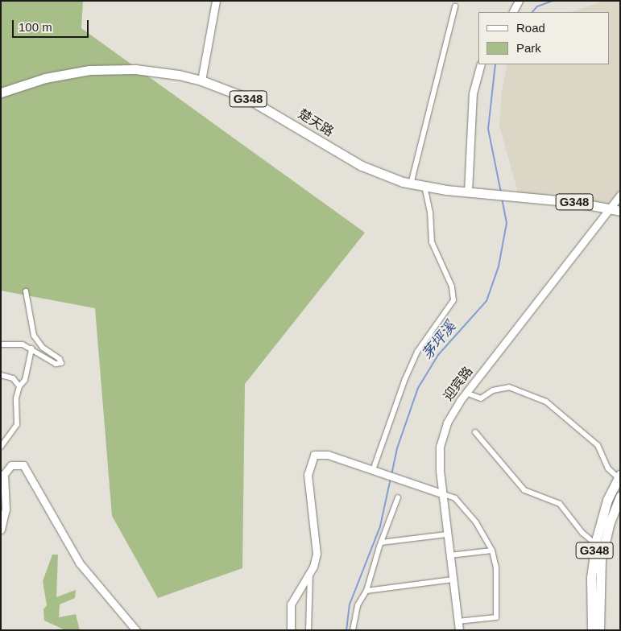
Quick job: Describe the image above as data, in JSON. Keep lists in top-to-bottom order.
{
  "streets": {
    "highway": ["G348", "楚天路"],
    "street": ["迎宾路"]
  },
  "crossings": [
    ["楚天路", "迎宾路"]
  ],
  "water": ["茅坪溪"],
  "legend": ["Road", "Park"],
  "scale_bar": "100 m"
}
